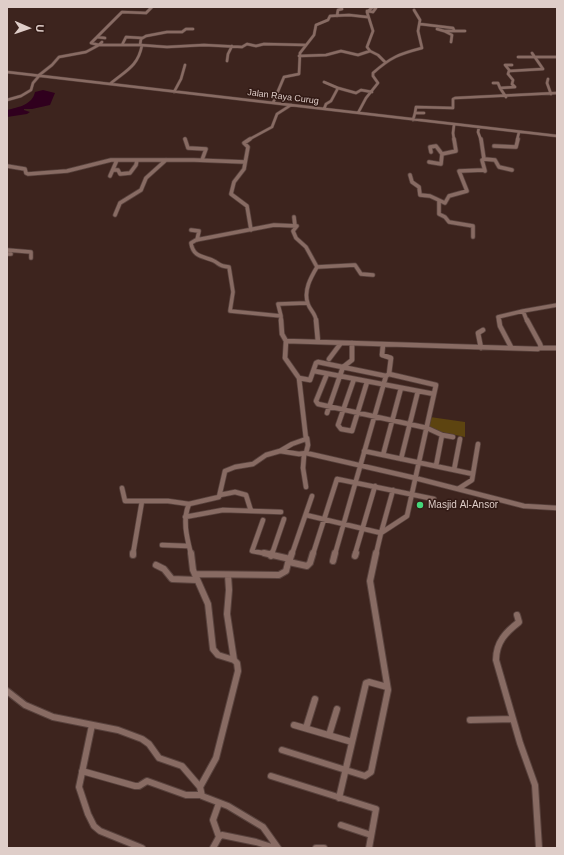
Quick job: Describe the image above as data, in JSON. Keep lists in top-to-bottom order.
{
  "streets": {
    "street": ["Jalan Raya Curug"]
  },
  "places": ["Masjid Al-Ansor"],
  "north": "right"
}
